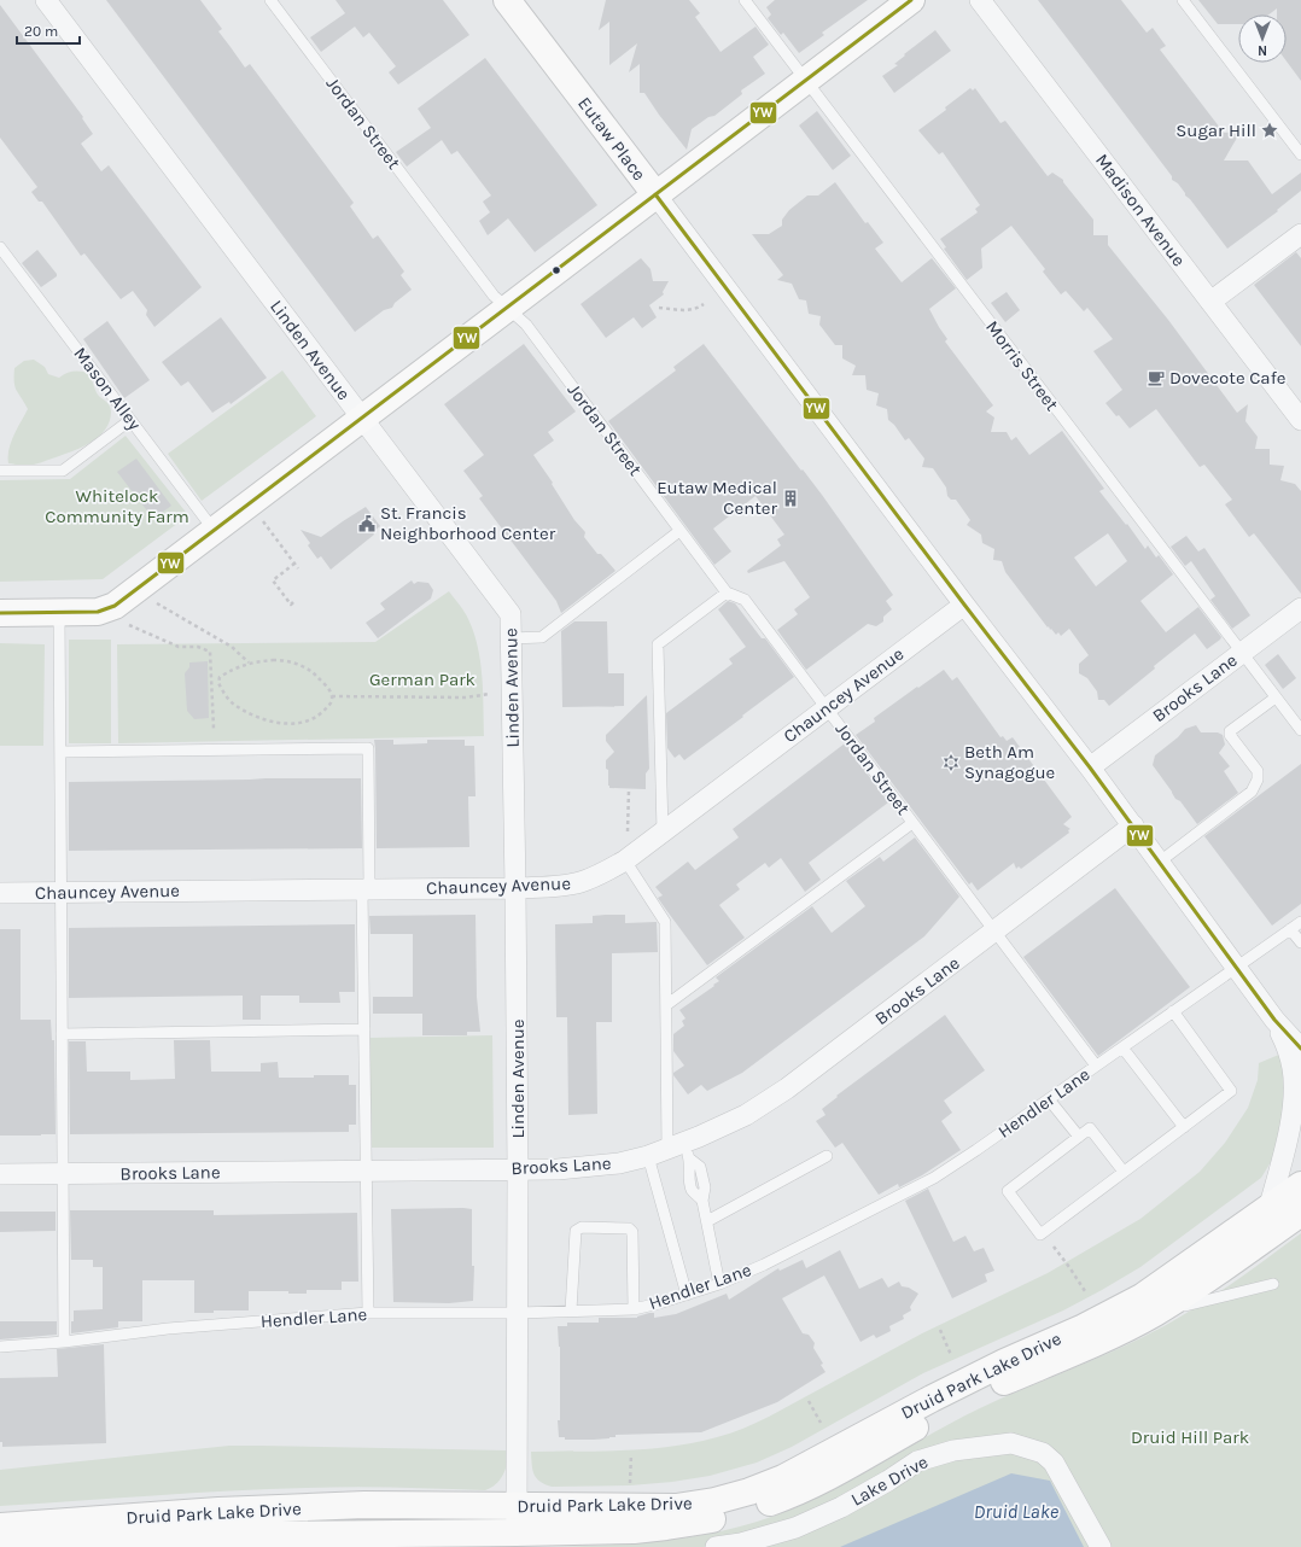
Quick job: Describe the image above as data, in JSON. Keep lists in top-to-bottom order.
{
  "streets": {
    "main road": ["Eutaw Place", "Druid Park Lake Drive"],
    "street": [
      "Madison Avenue",
      "Linden Avenue",
      "Brooks Lane",
      "Chauncey Avenue",
      "Lake Drive"
    ],
    "lane": [
      "Jordan Street",
      "Morris Street",
      "Mason Alley",
      "Hendler Lane"
    ]
  },
  "crossings": [
    ["Jordan Street", "Brooks Lane"],
    ["Jordan Street", "Chauncey Avenue"],
    ["Jordan Street", "Hendler Lane"],
    ["Eutaw Place", "Brooks Lane"],
    ["Eutaw Place", "Chauncey Avenue"],
    ["Eutaw Place", "Hendler Lane"],
    ["Eutaw Place", "Druid Park Lake Drive"],
    ["Linden Avenue", "Brooks Lane"],
    ["Linden Avenue", "Chauncey Avenue"],
    ["Linden Avenue", "Hendler Lane"],
    ["Linden Avenue", "Druid Park Lake Drive"],
    ["Morris Street", "Brooks Lane"]
  ],
  "water": ["Druid Lake"],
  "parks": ["Whitelock Community Farm", "German Park", "Druid Hill Park"],
  "places": {
    "place": ["Sugar Hill"],
    "cafe": ["Dovecote Cafe"],
    "building": ["Eutaw Medical Center"],
    "public building": ["St. Francis Neighborhood Center"],
    "synagogue": ["Beth Am Synagogue"]
  },
  "lines": ["transit line YW"],
  "scale_bar": "20 m",
  "north": "bottom"
}
